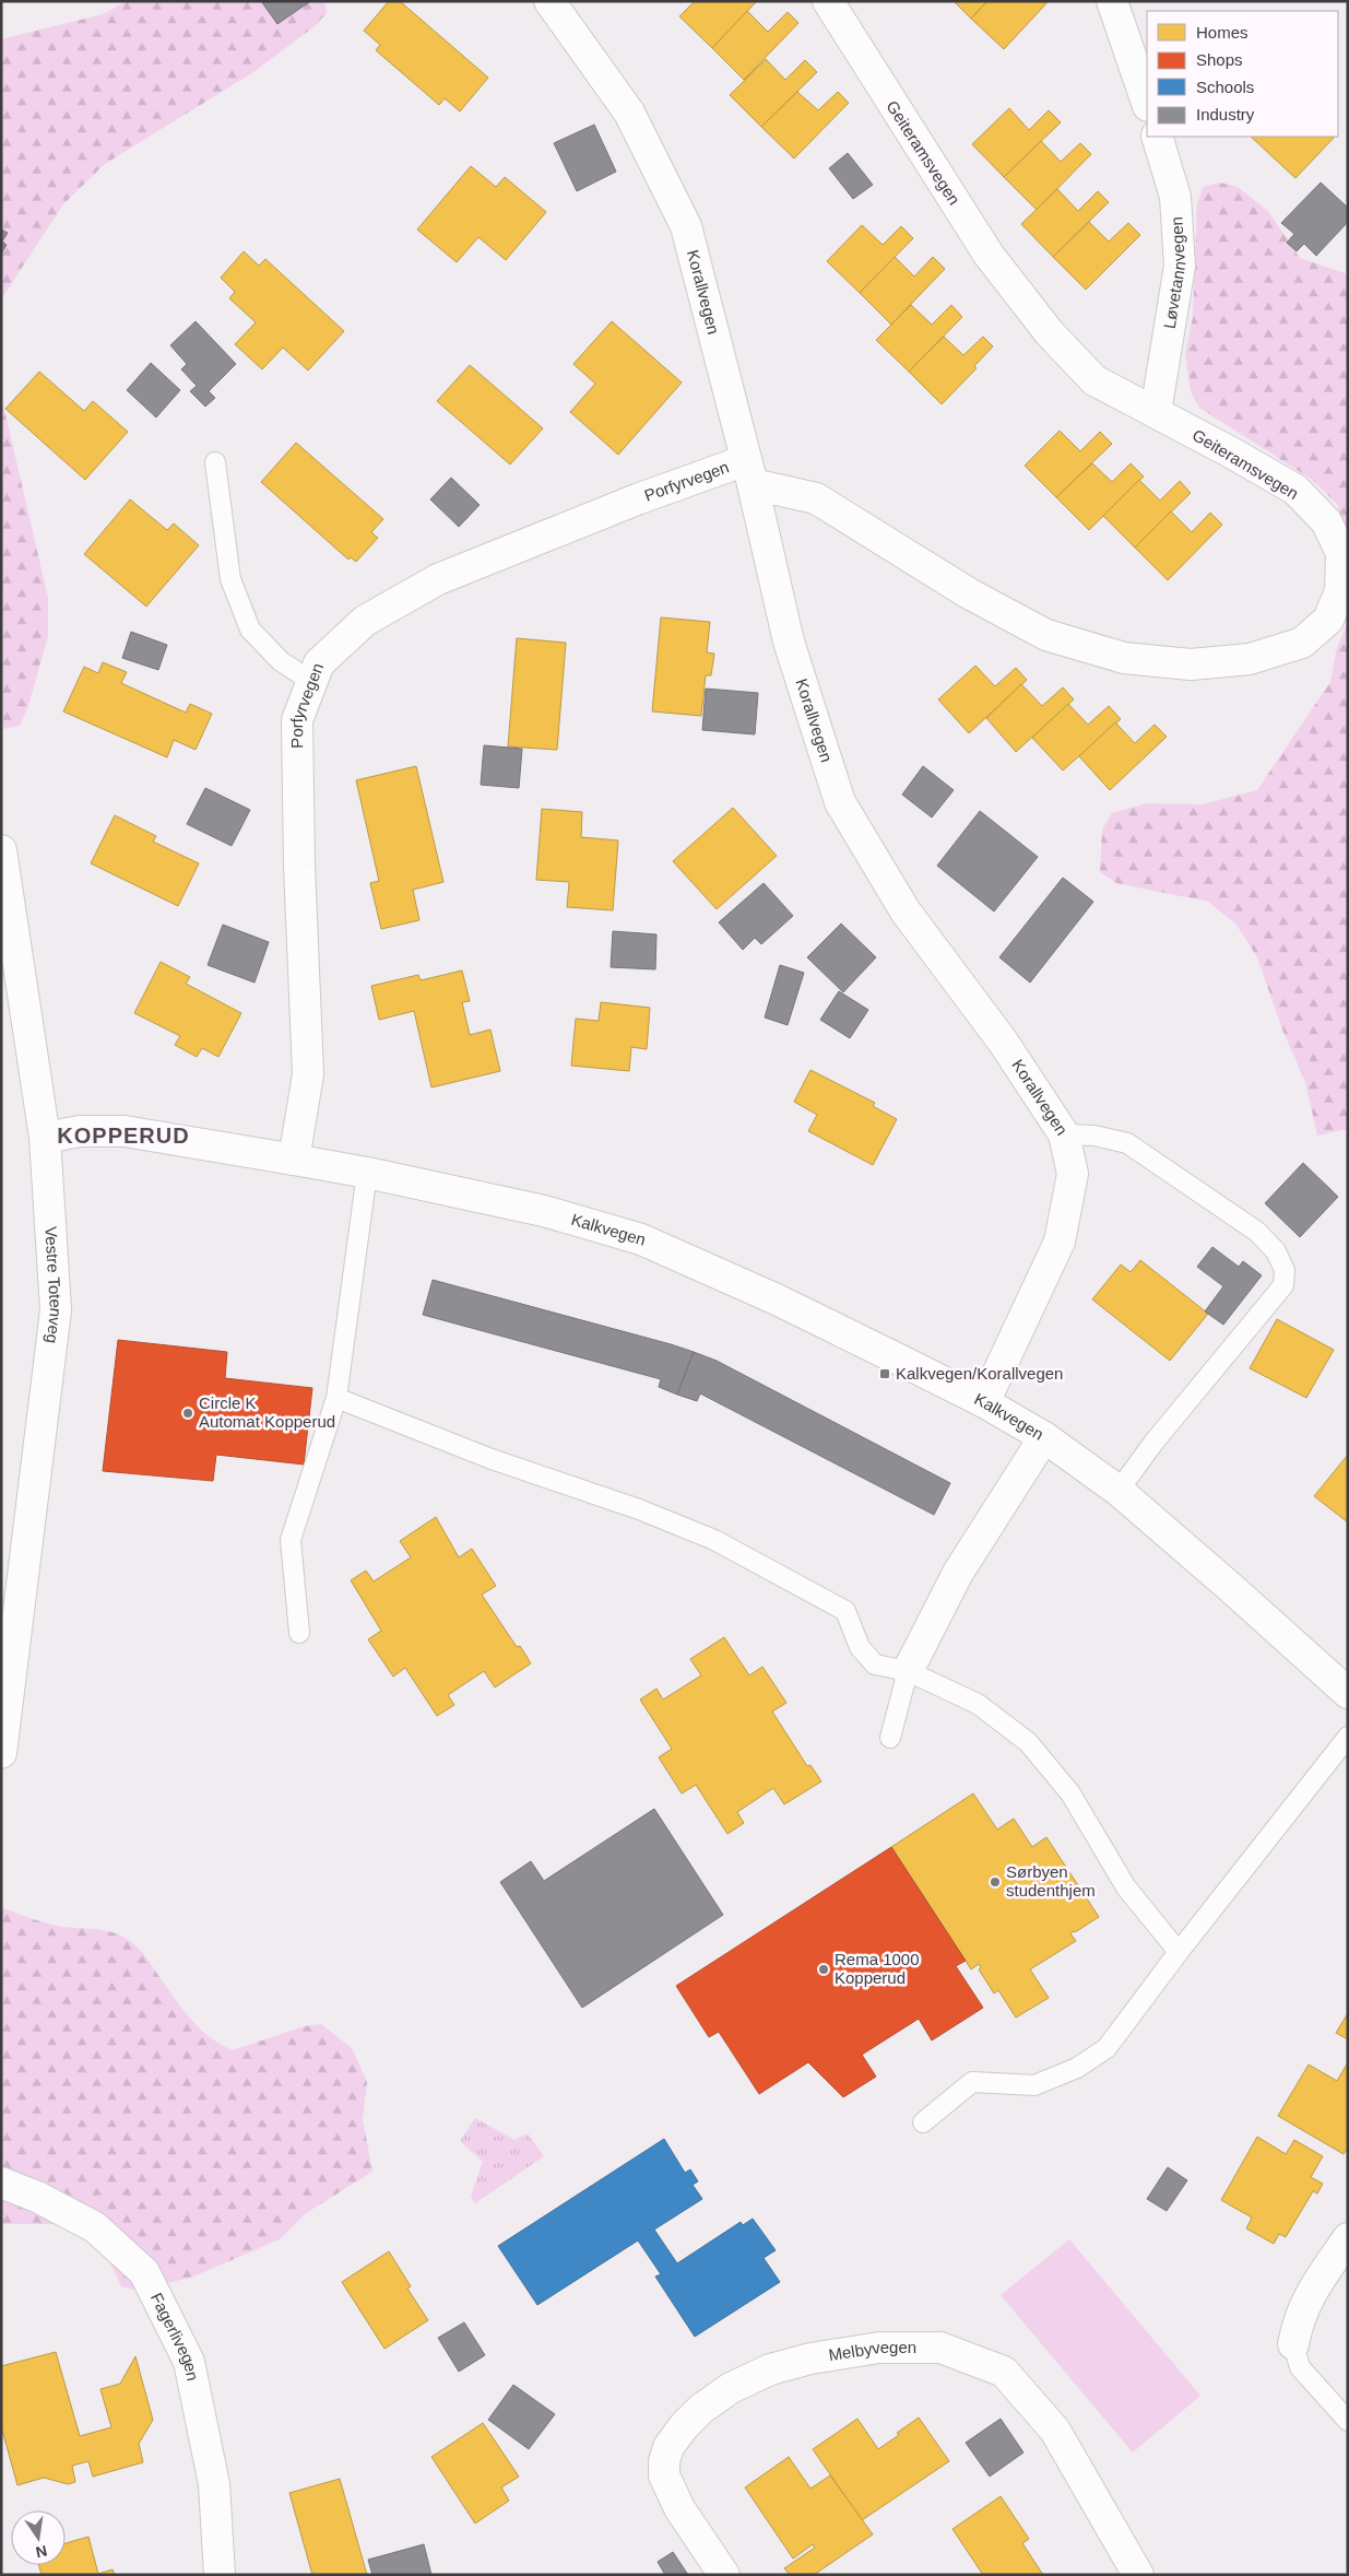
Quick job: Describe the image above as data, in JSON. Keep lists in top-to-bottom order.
{
  "streets": {
    "street": [
      "Geiteramsvegen",
      "Løvetannvegen",
      "Korallvegen",
      "Porfyrvegen",
      "Kalkvegen",
      "Vestre Totenveg",
      "Fagerlivegen",
      "Melbyvegen"
    ]
  },
  "crossings": [
    ["Geiteramsvegen", "Løvetannvegen"],
    ["Geiteramsvegen", "Korallvegen"],
    ["Geiteramsvegen", "Porfyrvegen"],
    ["Korallvegen", "Porfyrvegen"],
    ["Korallvegen", "Kalkvegen"],
    ["Porfyrvegen", "Kalkvegen"],
    ["Kalkvegen", "Vestre Totenveg"]
  ],
  "districts": ["KOPPERUD"],
  "places": {
    "transit": ["Kalkvegen/Korallvegen"],
    "other": ["Circle K Automat Kopperud", "Sørbyen studenthjem", "Rema 1000 Kopperud"]
  },
  "legend": [
    "Homes",
    "Shops",
    "Schools",
    "Industry"
  ],
  "north": "bottom"
}
